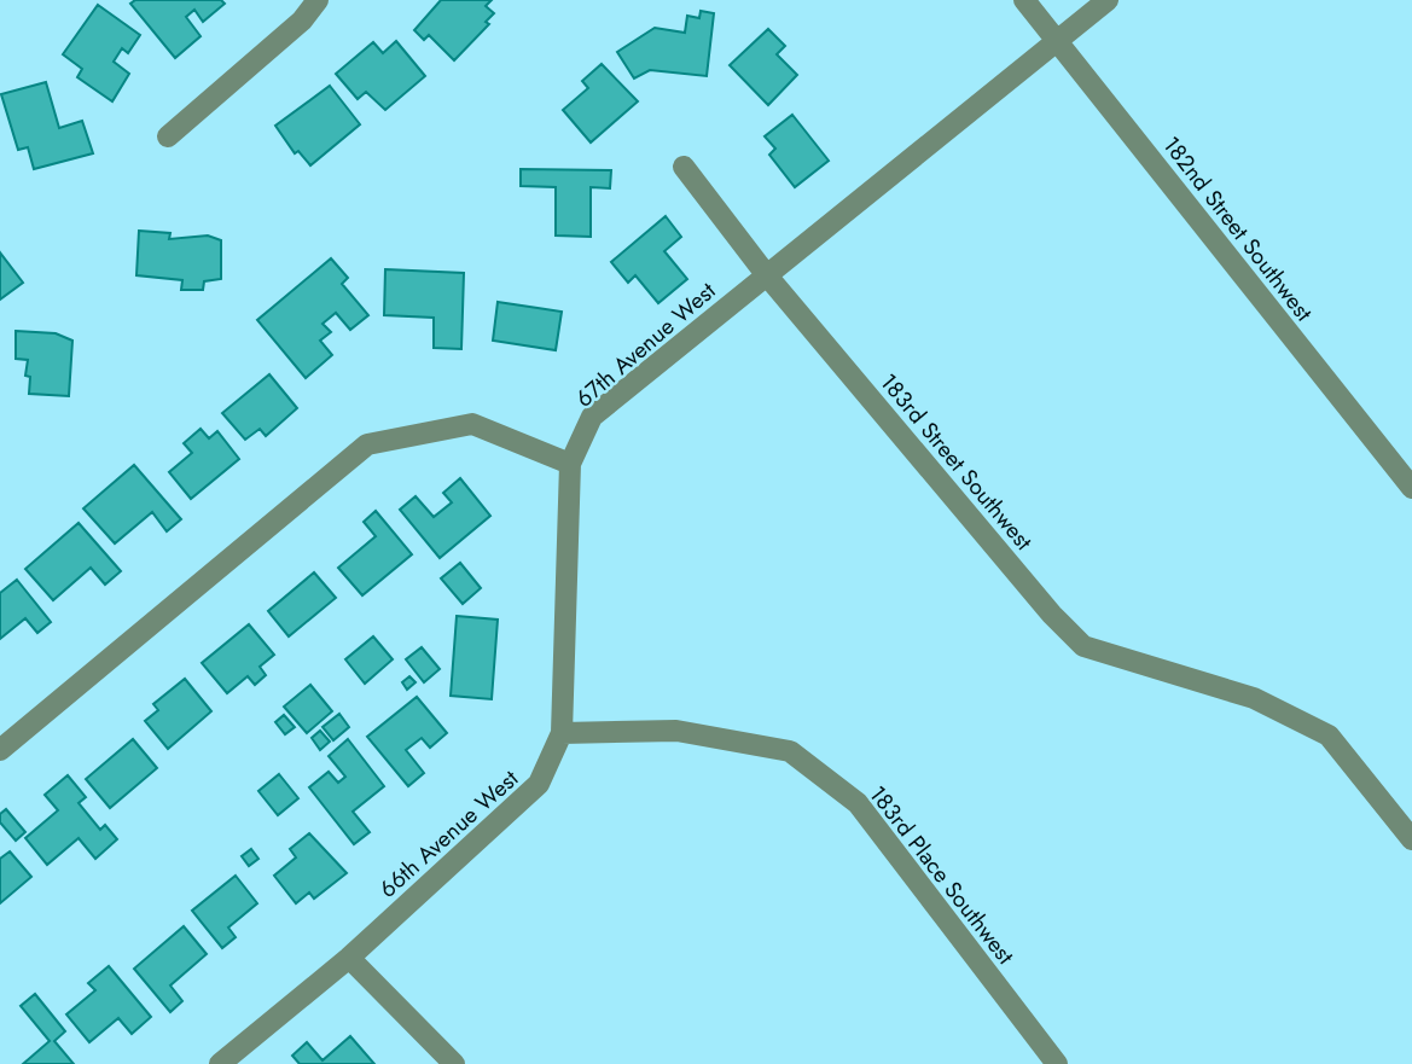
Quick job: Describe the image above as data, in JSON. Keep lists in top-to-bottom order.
{
  "streets": {
    "street": [
      "182nd Street Southwest",
      "67th Avenue West",
      "183rd Street Southwest",
      "66th Avenue West",
      "183rd Place Southwest"
    ]
  },
  "crossings": [
    ["182nd Street Southwest", "67th Avenue West"],
    ["67th Avenue West", "183rd Street Southwest"],
    ["67th Avenue West", "66th Avenue West"],
    ["66th Avenue West", "183rd Place Southwest"]
  ]
}
